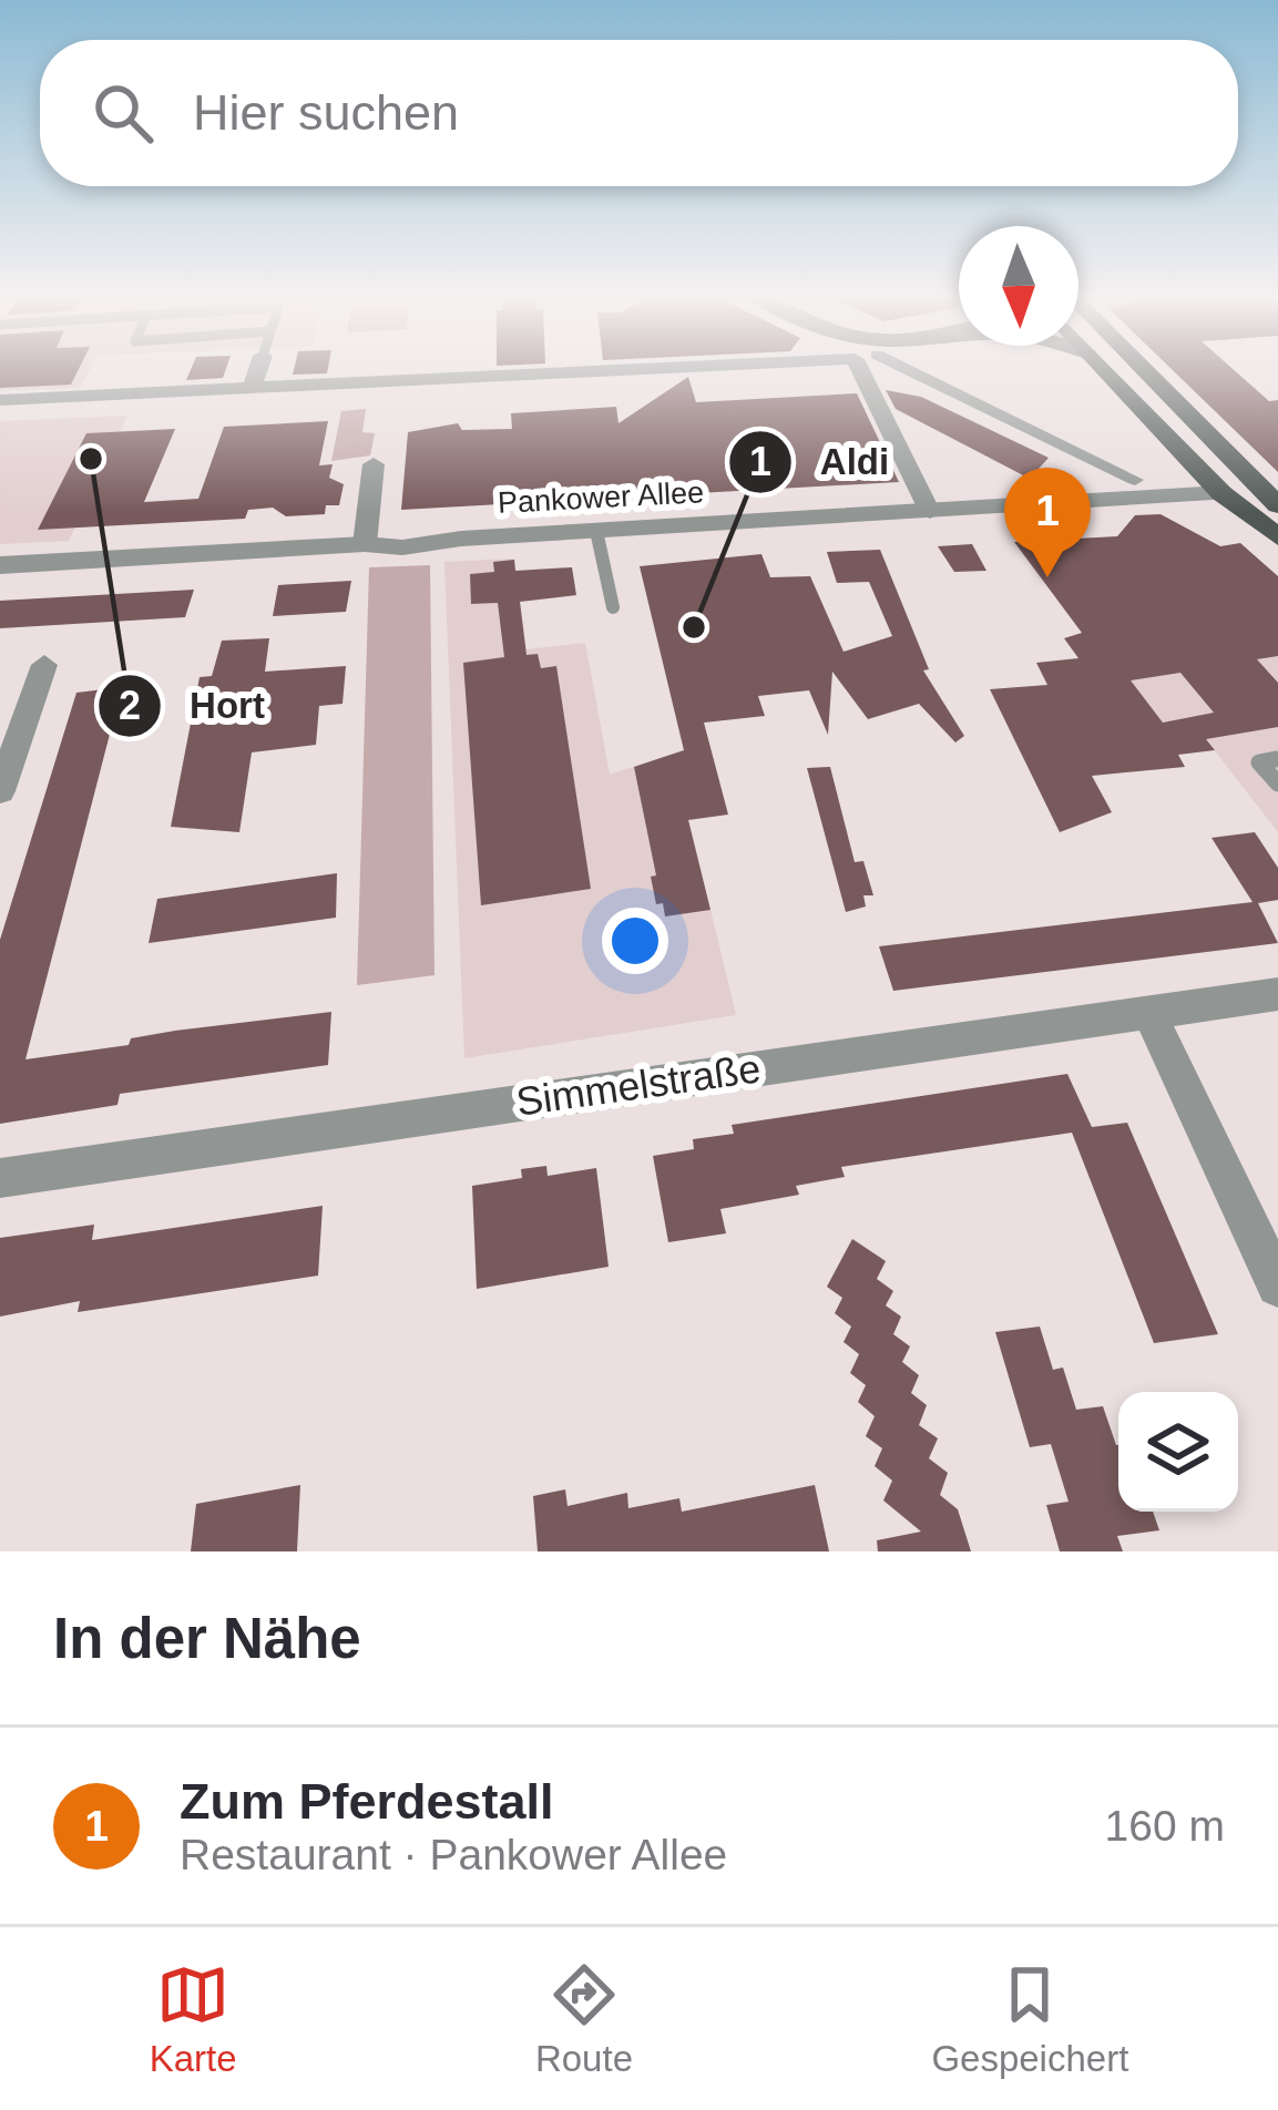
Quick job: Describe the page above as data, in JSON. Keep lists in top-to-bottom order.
{
  "streets": {
    "street": ["Pankower Allee", "Simmelstraße"]
  },
  "places": ["Hort", "Aldi"],
  "north": "bottom",
  "page": {
    "search": "Hier suchen",
    "pins": "1",
    "heading": "In der Nähe",
    "list": [
      {
        "mark": "1",
        "name": "Zum Pferdestall",
        "note": "Restaurant · Pankower Allee",
        "value": "160 m"
      }
    ],
    "nav": ["Karte", "Route", "Gespeichert"]
  }
}
